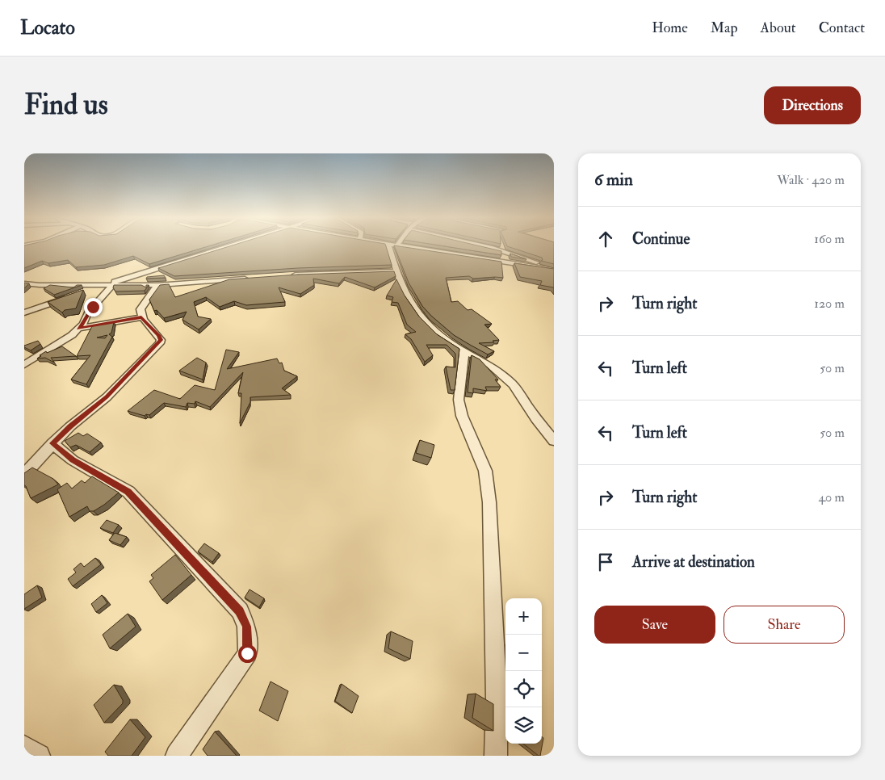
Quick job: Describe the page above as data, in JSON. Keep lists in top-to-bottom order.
{
  "page": {
    "header": "Locato",
    "nav": [
      "Home",
      "Map",
      "About",
      "Contact"
    ],
    "buttons": [
      "Directions",
      ["Save", "Share"]
    ],
    "title": "Find us",
    "heading": ["6 min", "Walk · 420 m"],
    "list": [
      ["Continue", "160 m"],
      ["Turn right", "120 m"],
      ["Turn left", "50 m"],
      ["Turn left", "50 m"],
      ["Turn right", "40 m"],
      "Arrive at destination"
    ],
    "map_buttons": ["+", "−"]
  }
}
